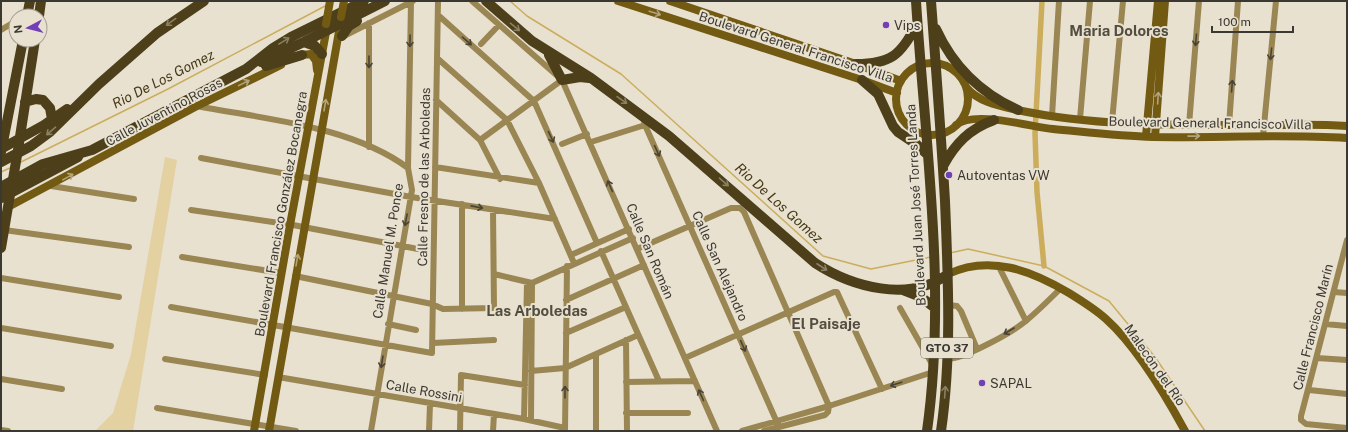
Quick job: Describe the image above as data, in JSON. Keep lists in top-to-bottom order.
{
  "streets": {
    "main road": [
      "Boulevard General Francisco Villa",
      "Calle Juventino Rosas",
      "Boulevard Juan José Torres Landa",
      "Boulevard Francisco González Bocanegra",
      "GTO 37",
      "Malecón del Río"
    ],
    "street": [
      "Calle Fresno de las Arboledas",
      "Calle Manuel M. Ponce",
      "Calle San Román",
      "Calle San Alejandro",
      "Calle Francisco Marín",
      "Calle Rossini"
    ]
  },
  "crossings": [
    ["Boulevard General Francisco Villa", "Boulevard Juan José Torres Landa"],
    ["Calle Fresno de las Arboledas", "Calle Manuel M. Ponce"],
    ["Boulevard Juan José Torres Landa", "Malecón del Río"],
    ["Boulevard Francisco González Bocanegra", "Calle Rossini"],
    ["Calle Manuel M. Ponce", "Calle Rossini"]
  ],
  "one_way": ["Calle San Alejandro"],
  "districts": ["Maria Dolores", "Las Arboledas", "El Paisaje"],
  "water": ["Rio De Los Gomez"],
  "places": ["Vips", "Autoventas VW", "SAPAL"],
  "scale_bar": "100 m",
  "north": "left"
}
